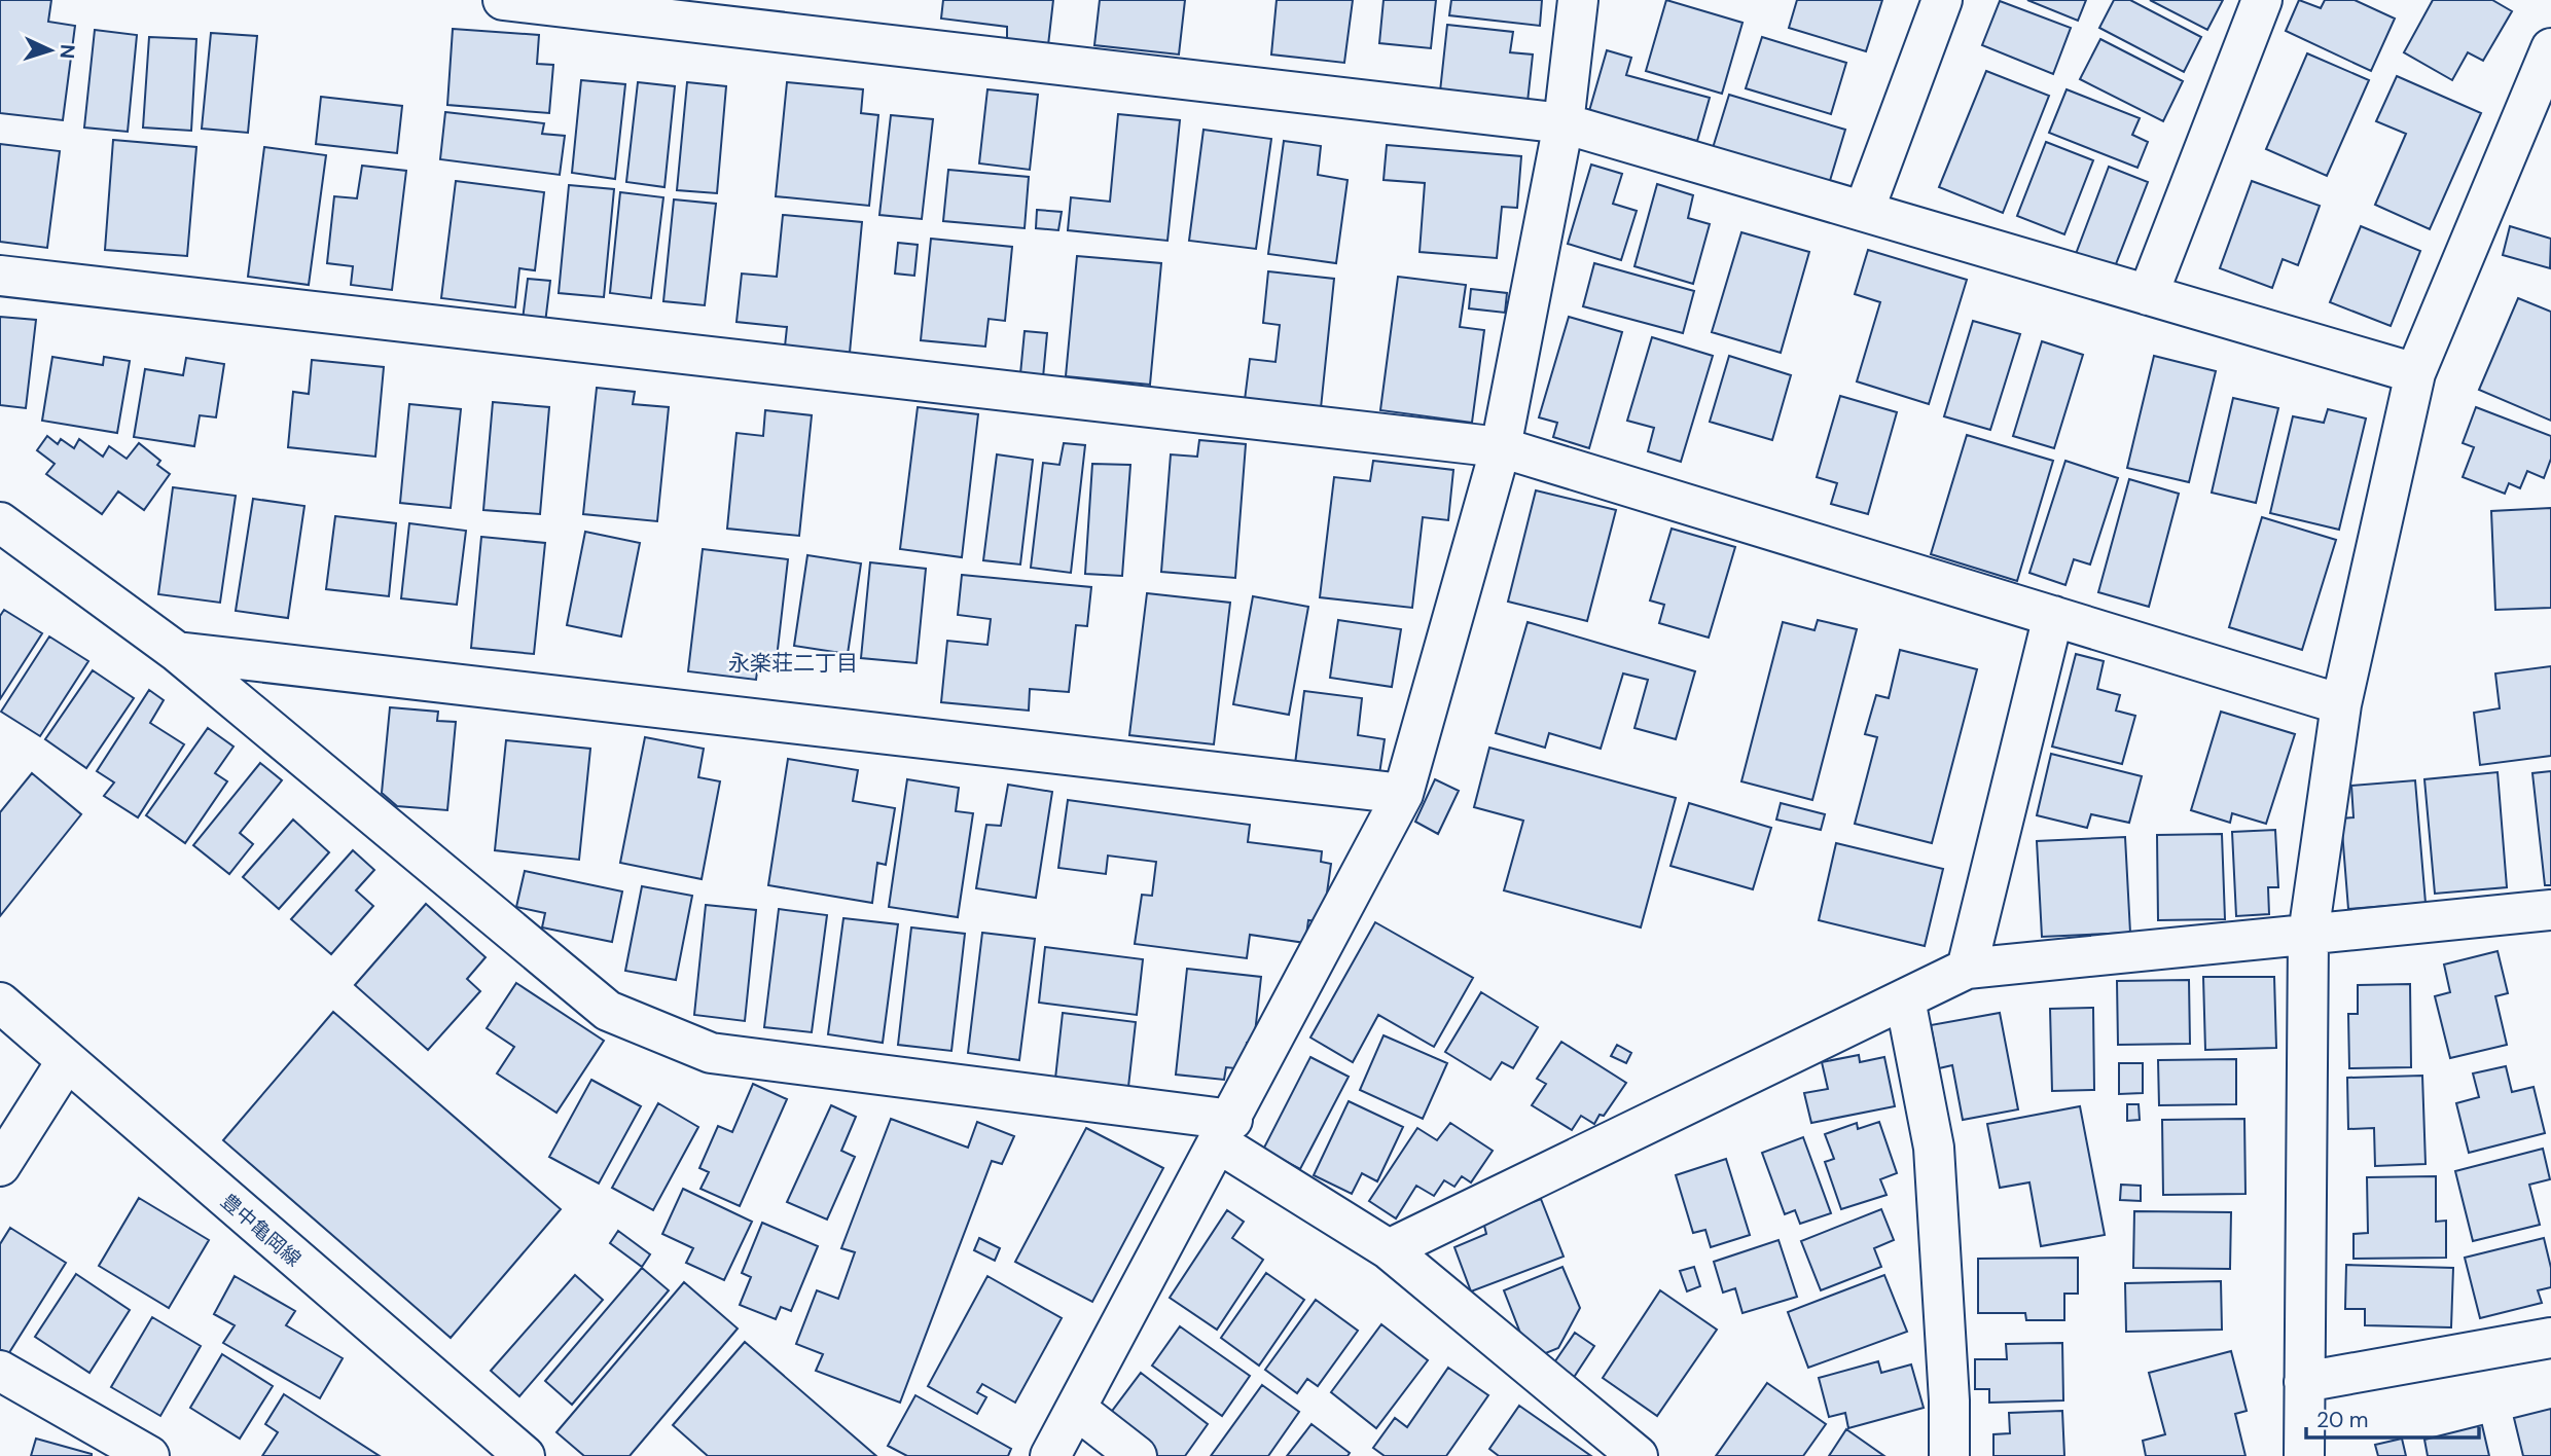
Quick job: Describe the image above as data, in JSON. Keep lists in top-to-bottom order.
{
  "streets": {
    "street": ["豊中亀岡線"]
  },
  "districts": ["永楽荘二丁目"],
  "scale_bar": "20 m",
  "north": "right"
}
